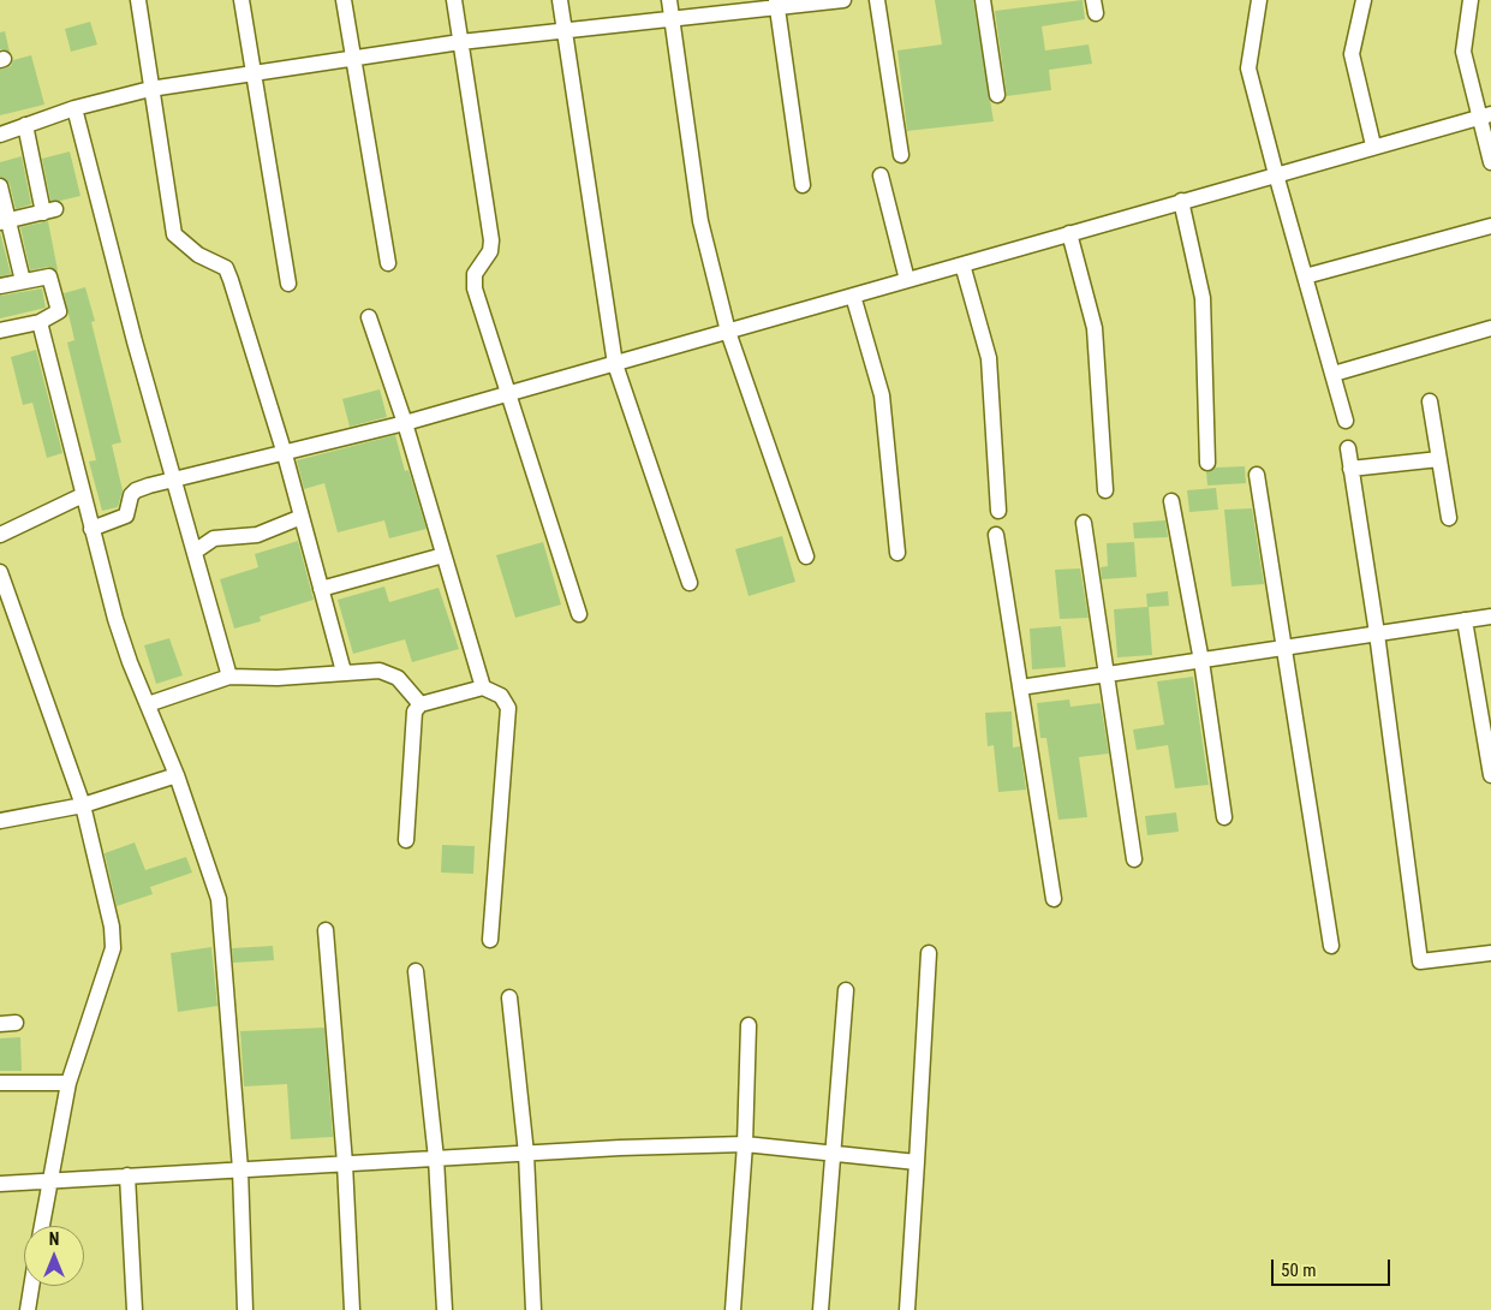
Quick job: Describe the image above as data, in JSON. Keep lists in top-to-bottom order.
{
  "scale_bar": "50 m",
  "north": "top"
}
